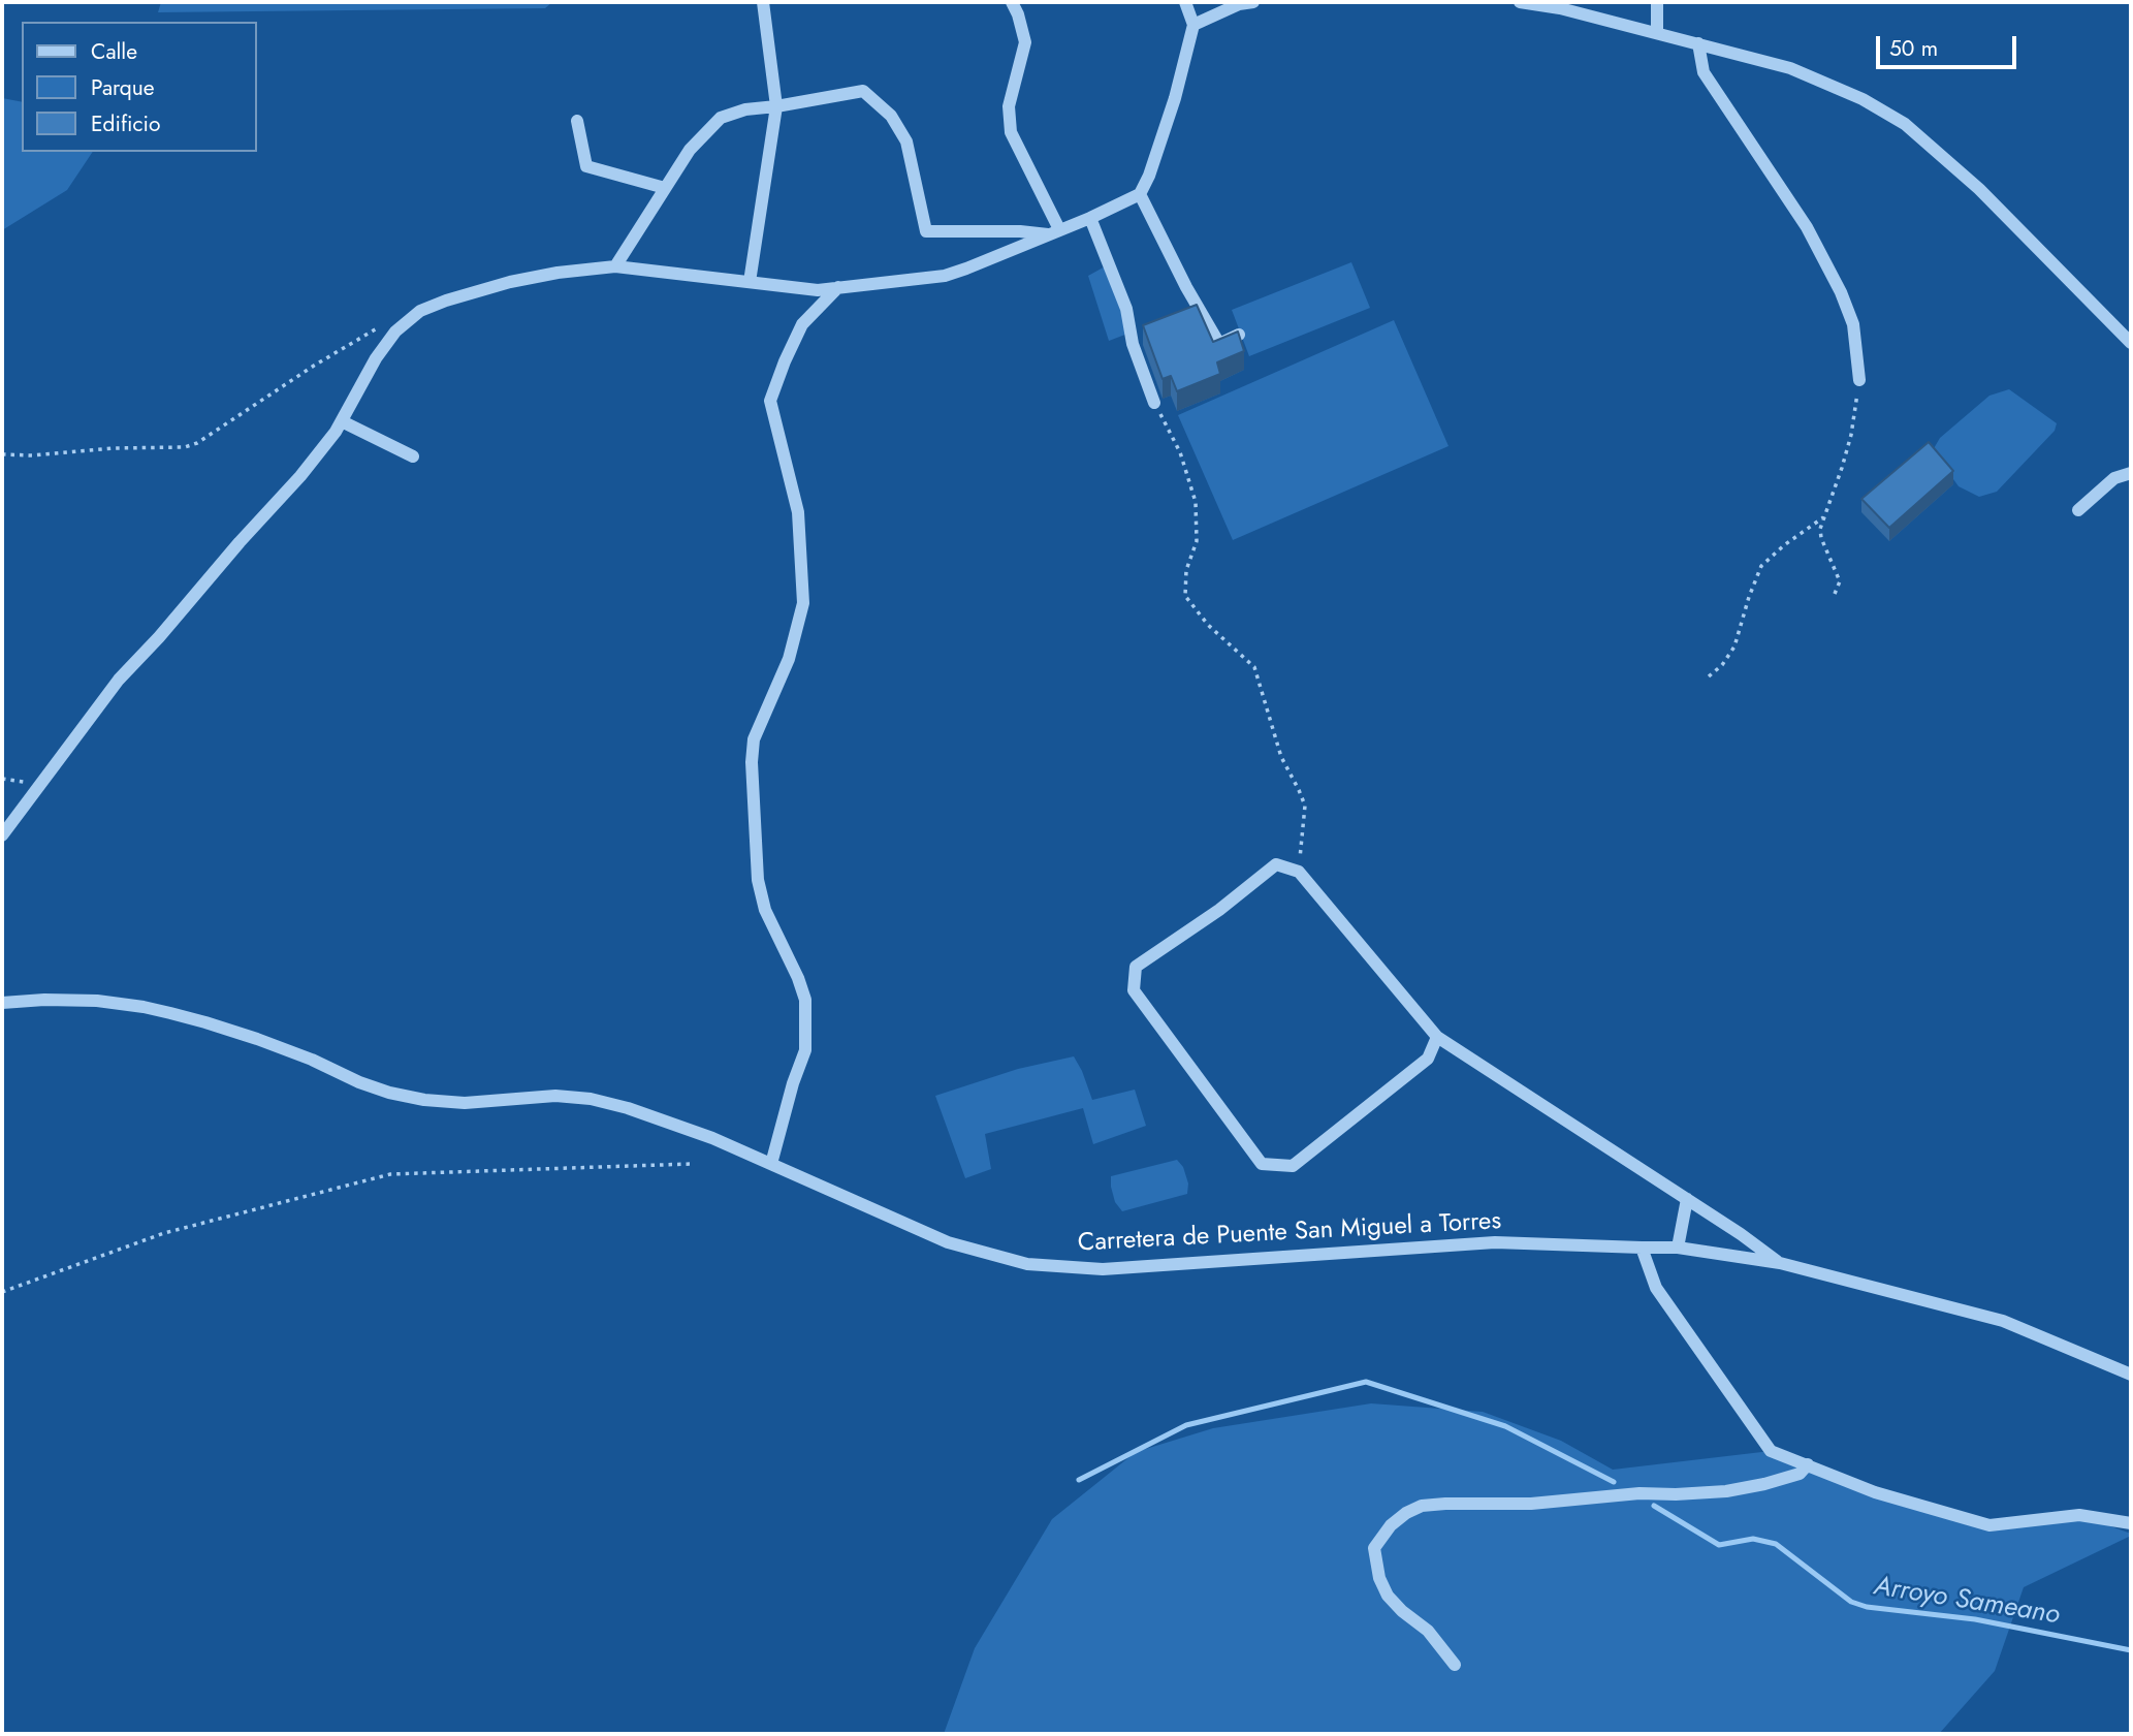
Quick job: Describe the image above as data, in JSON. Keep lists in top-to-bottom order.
{
  "streets": {
    "street": ["Carretera de Puente San Miguel a Torres"]
  },
  "water": ["Arroyo Sameano"],
  "legend": ["Calle", "Parque", "Edificio"],
  "scale_bar": "50 m"
}
